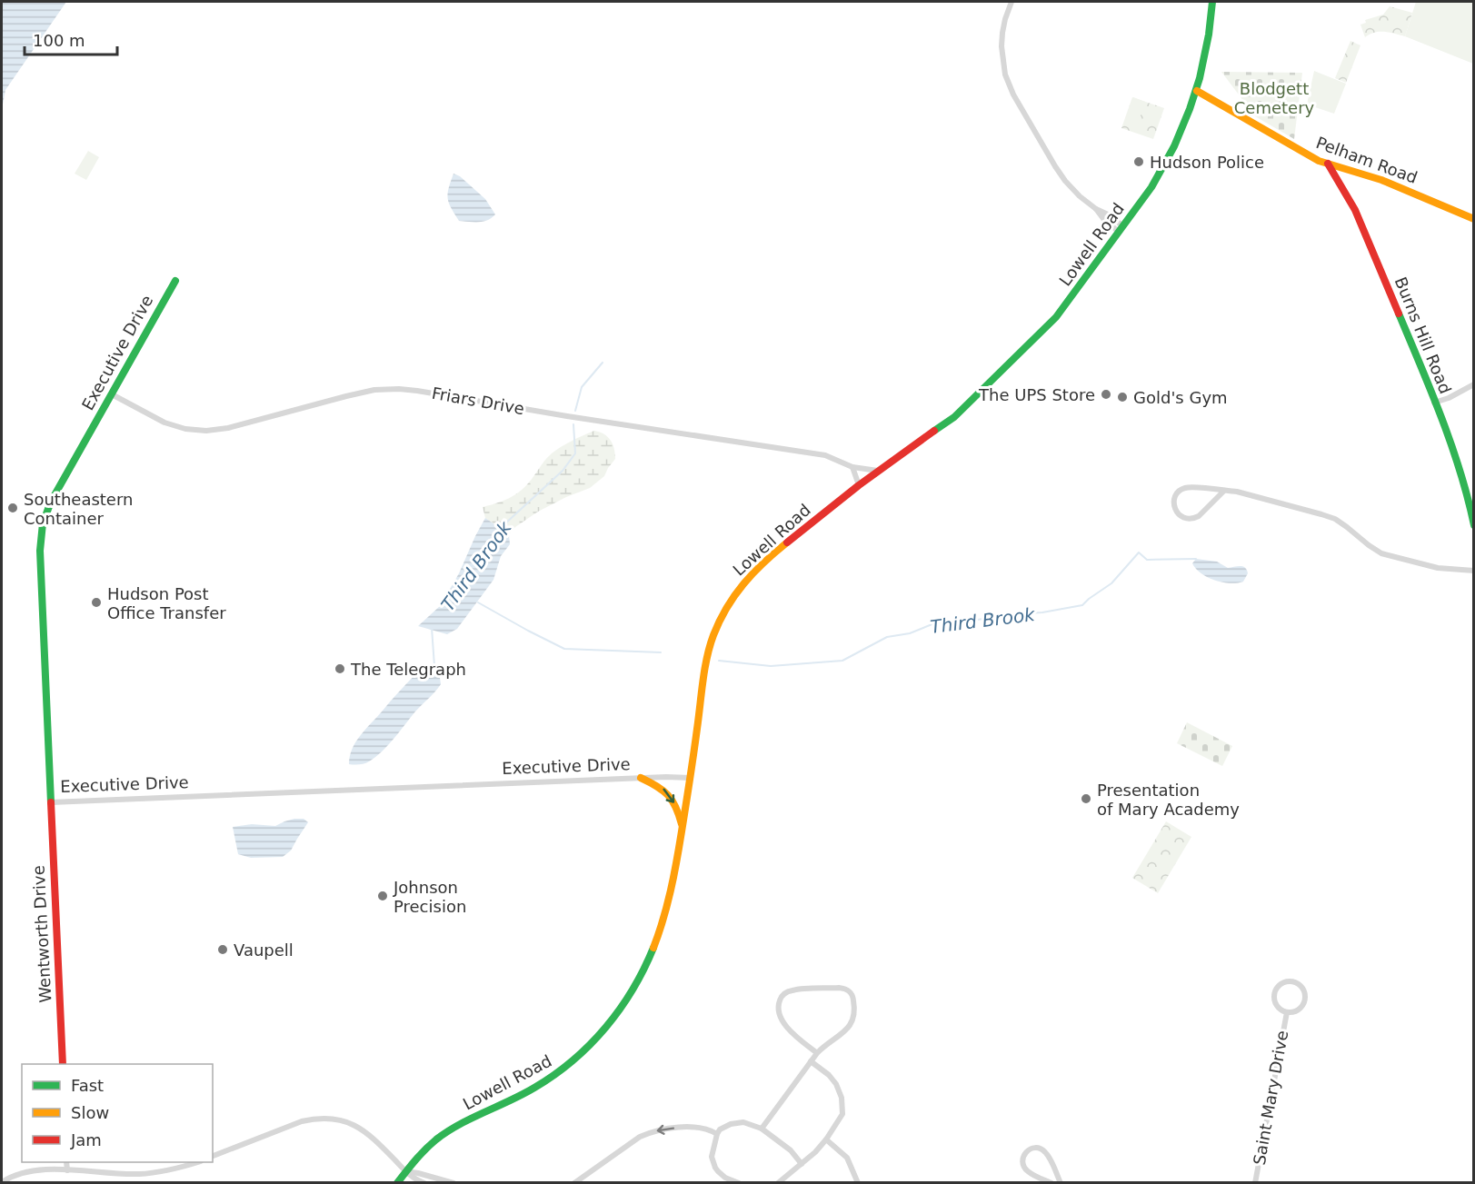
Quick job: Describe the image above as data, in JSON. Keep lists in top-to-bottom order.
{
  "streets": {
    "main road": [
      "Pelham Road",
      "Lowell Road",
      "Burns Hill Road",
      "Executive Drive",
      "Wentworth Drive"
    ],
    "street": ["Friars Drive", "Saint Mary Drive"]
  },
  "crossings": [
    ["Pelham Road", "Lowell Road"],
    ["Pelham Road", "Burns Hill Road"],
    ["Lowell Road", "Executive Drive"],
    ["Lowell Road", "Friars Drive"],
    ["Executive Drive", "Friars Drive"],
    ["Executive Drive", "Wentworth Drive"]
  ],
  "water": ["Third Brook"],
  "parks": ["Blodgett Cemetery"],
  "places": [
    "Hudson Police",
    "The UPS Store",
    "Gold's Gym",
    "Southeastern Container",
    "Hudson Post Office Transfer",
    "The Telegraph",
    "Presentation of Mary Academy",
    "Johnson Precision",
    "Vaupell"
  ],
  "legend": ["Fast", "Slow", "Jam"],
  "scale_bar": "100 m"
}
